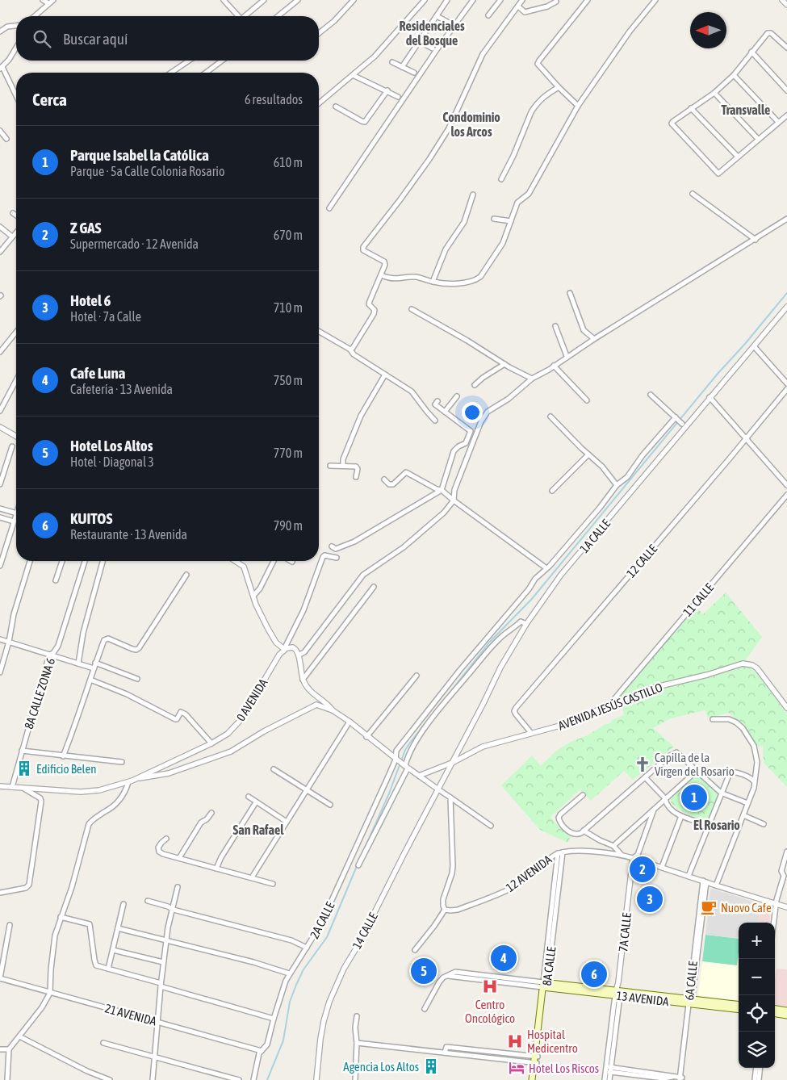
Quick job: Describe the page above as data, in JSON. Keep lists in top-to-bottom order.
{
  "streets": {
    "main road": ["8A CALLE", "13 AVENIDA"],
    "street": [
      "1A CALLE",
      "12 CALLE",
      "11 CALLE",
      "8A CALLE ZONA 6",
      "0 AVENIDA",
      "AVENIDA JESÚS CASTILLO",
      "12 AVENIDA",
      "2A CALLE",
      "14 CALLE",
      "7A CALLE",
      "6A CALLE",
      "21 AVENIDA"
    ]
  },
  "crossings": [
    ["1A CALLE", "AVENIDA JESÚS CASTILLO"],
    ["1A CALLE", "14 CALLE"],
    ["12 CALLE", "AVENIDA JESÚS CASTILLO"],
    ["11 CALLE", "AVENIDA JESÚS CASTILLO"],
    ["8A CALLE ZONA 6", "0 AVENIDA"],
    ["0 AVENIDA", "2A CALLE"],
    ["12 AVENIDA", "7A CALLE"],
    ["12 AVENIDA", "8A CALLE"],
    ["12 AVENIDA", "6A CALLE"],
    ["2A CALLE", "21 AVENIDA"],
    ["7A CALLE", "13 AVENIDA"],
    ["8A CALLE", "13 AVENIDA"],
    ["6A CALLE", "13 AVENIDA"]
  ],
  "districts": [
    "Residenciales del Bosque",
    "Transvalle",
    "Condominio los Arcos",
    "El Rosario",
    "San Rafael"
  ],
  "places": {
    "church": ["Capilla de la Virgen del Rosario"],
    "building": ["Edificio Belen", "Agencia Los Altos"],
    "cafe": ["Nuovo Cafe"],
    "hospital": ["Centro Oncológico", "Hospital Medicentro"],
    "hotel": ["Hotel Los Riscos"]
  },
  "north": "left",
  "page": {
    "search": "Buscar aquí",
    "heading": ["Cerca", "6 resultados"],
    "list": [
      {
        "mark": "1",
        "name": "Parque Isabel la Católica",
        "note": "Parque · 5a Calle Colonia Rosario",
        "value": "610 m"
      },
      {
        "mark": "2",
        "name": "Z GAS",
        "note": "Supermercado · 12 Avenida",
        "value": "670 m"
      },
      {
        "mark": "3",
        "name": "Hotel 6",
        "note": "Hotel · 7a Calle",
        "value": "710 m"
      },
      {
        "mark": "4",
        "name": "Cafe Luna",
        "note": "Cafetería · 13 Avenida",
        "value": "750 m"
      },
      {
        "mark": "5",
        "name": "Hotel Los Altos",
        "note": "Hotel · Diagonal 3",
        "value": "770 m"
      },
      {
        "mark": "6",
        "name": "KUITOS",
        "note": "Restaurante · 13 Avenida",
        "value": "790 m"
      }
    ],
    "pins": [
      "1",
      "2",
      "3",
      "4",
      "5",
      "6"
    ],
    "map_buttons": ["+", "−"]
  }
}
